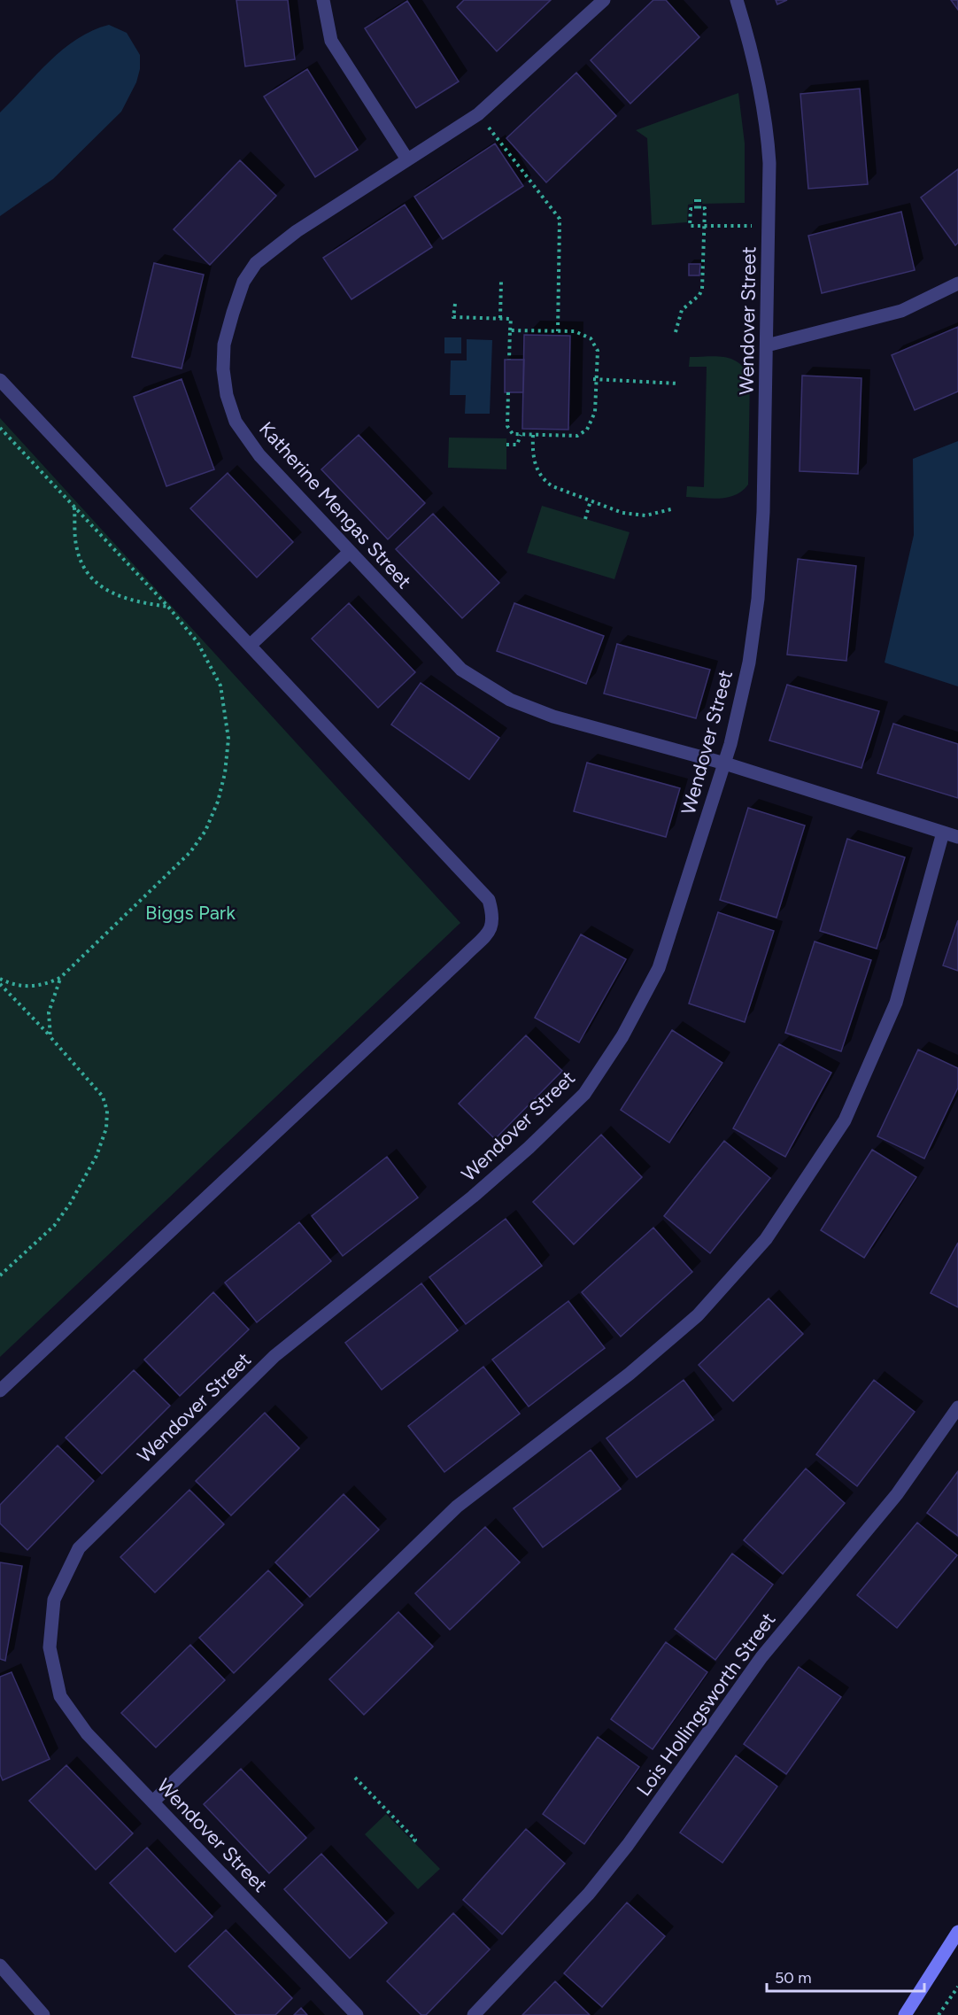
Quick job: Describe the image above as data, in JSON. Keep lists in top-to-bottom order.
{
  "streets": {
    "street": ["Wendover Street", "Katherine Mengas Street", "Lois Hollingsworth Street"]
  },
  "crossings": [
    ["Wendover Street", "Katherine Mengas Street"]
  ],
  "parks": ["Biggs Park"],
  "scale_bar": "50 m"
}
